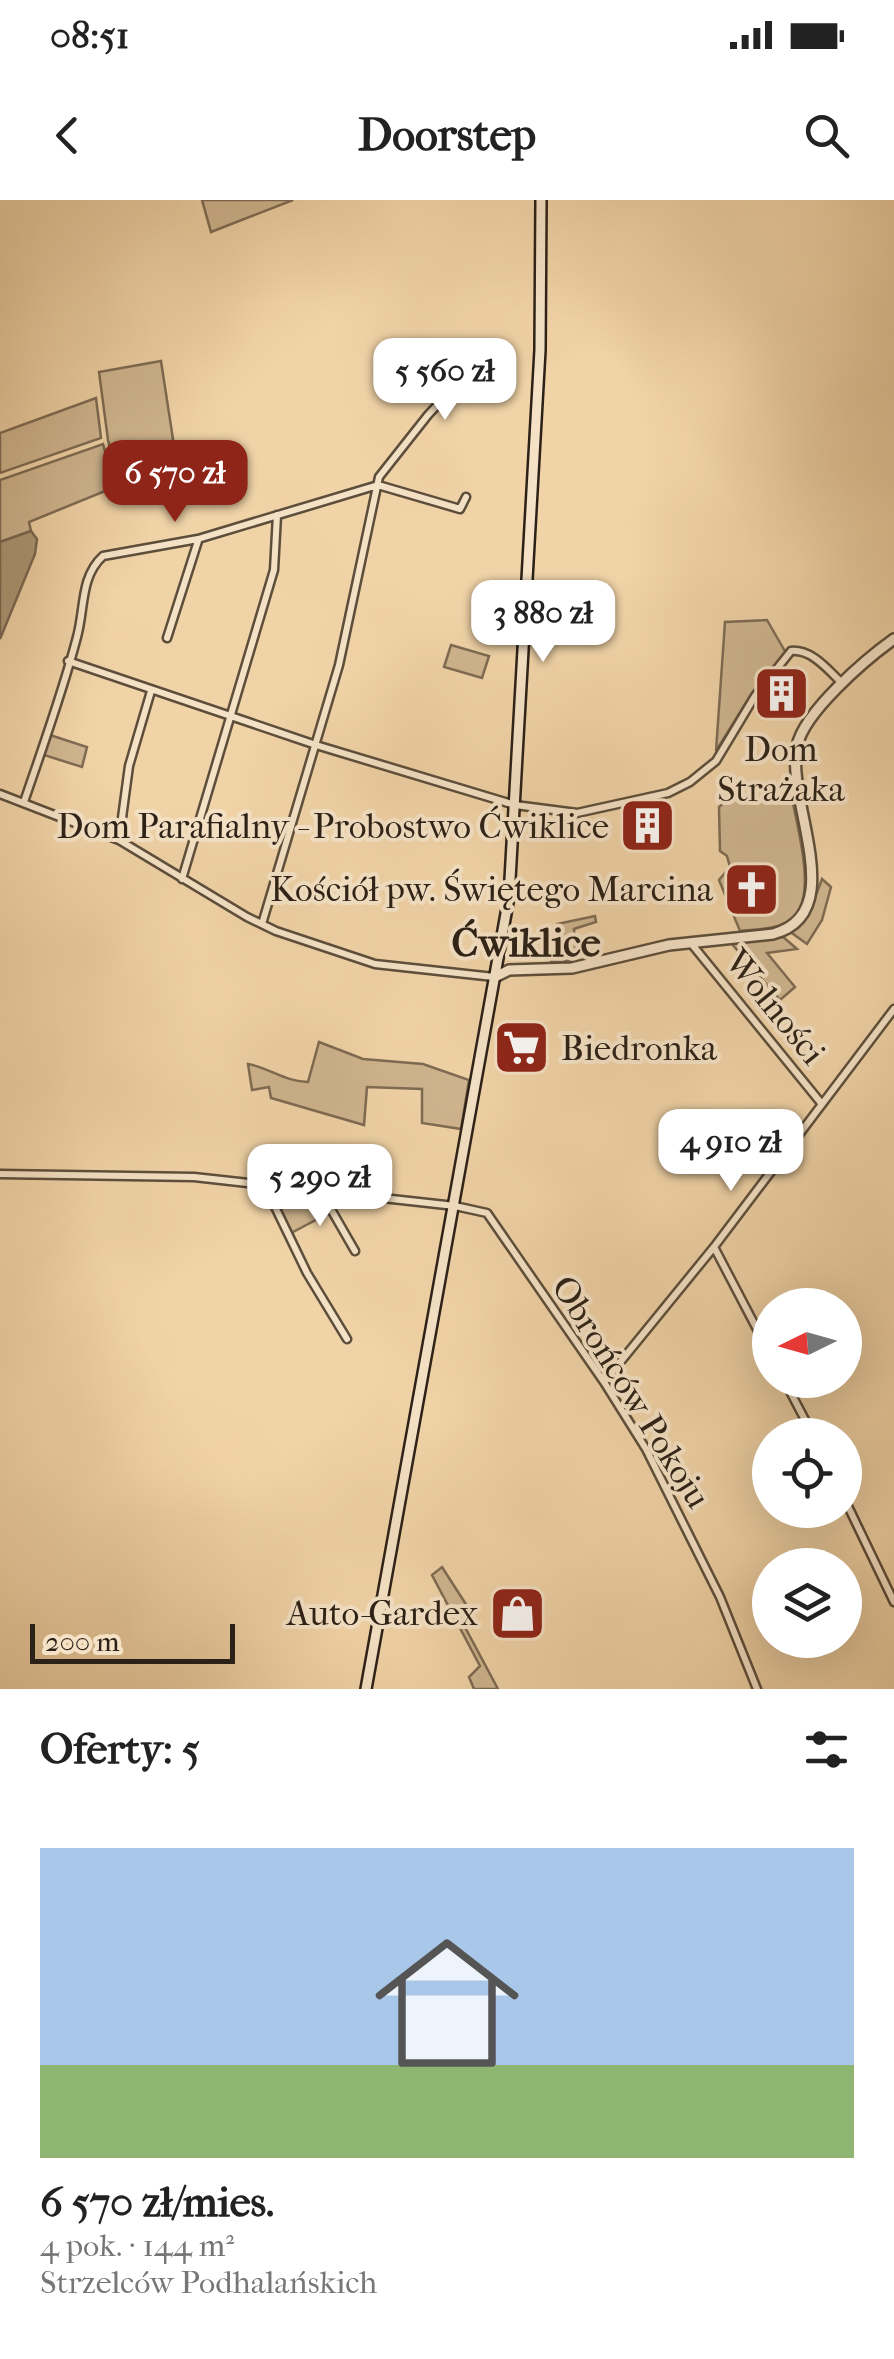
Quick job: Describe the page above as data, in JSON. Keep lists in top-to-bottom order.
{
  "streets": {
    "street": ["Wolności", "Obrońców Pokoju"]
  },
  "crossings": [
    ["Wolności", "Obrońców Pokoju"]
  ],
  "districts": ["Ćwiklice"],
  "places": {
    "building": ["Dom Strażaka", "Dom Parafialny - Probostwo Ćwiklice"],
    "church": ["Kościół pw. Świętego Marcina"],
    "supermarket": ["Biedronka"],
    "shop": ["Auto-Gardex"]
  },
  "scale_bar": "200 m",
  "north": "left",
  "page": {
    "status": "08:51",
    "header": "Doorstep",
    "price": [
      "5 560 zł",
      "6 570 zł",
      "3 880 zł",
      "4 910 zł",
      "5 290 zł"
    ],
    "scale": "200 m",
    "heading": "Oferty: 5",
    "list": [
      {
        "name": "6 570 zł/mies.",
        "note": "4 pok. · 144 m² · Strzelców Podhalańskich"
      }
    ]
  }
}
